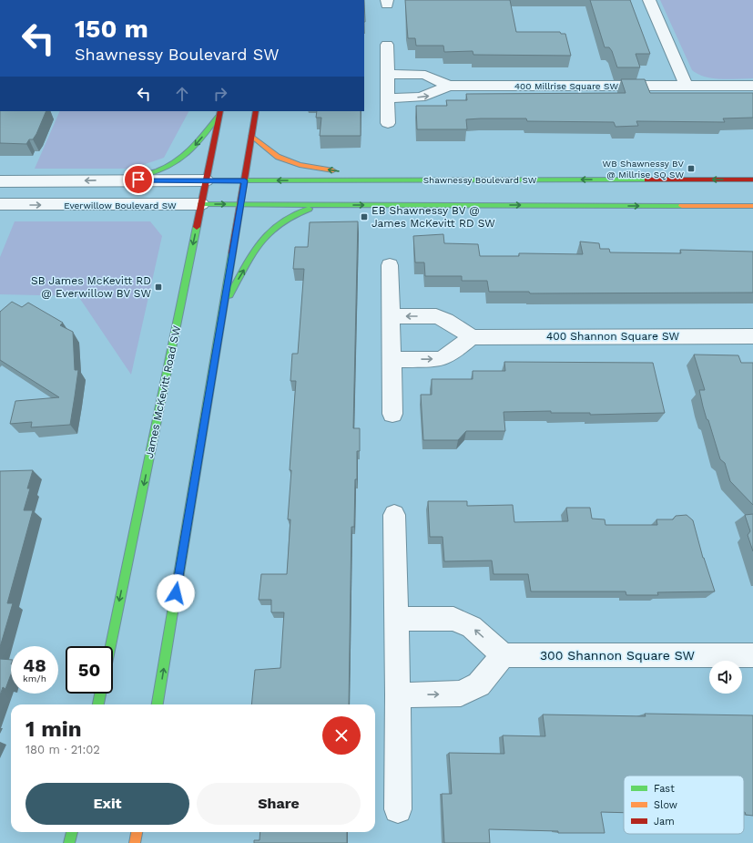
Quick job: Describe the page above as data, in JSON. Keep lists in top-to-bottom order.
{
  "streets": {
    "main road": ["Shawnessy Boulevard SW", "Everwillow Boulevard SW", "James McKevitt Road SW"],
    "street": ["400 Millrise Square SW", "400 Shannon Square SW", "300 Shannon Square SW"]
  },
  "crossings": [
    ["Shawnessy Boulevard SW", "James McKevitt Road SW"],
    ["Everwillow Boulevard SW", "James McKevitt Road SW"]
  ],
  "places": {
    "transit": ["WB Shawnessy BV @ Millrise SQ SW", "EB Shawnessy BV @ James McKevitt RD SW", "SB James McKevitt RD @ Everwillow BV SW"]
  },
  "legend": ["Fast", "Slow", "Jam"],
  "page": {
    "turn": ["150 m", "Shawnessy Boulevard SW"],
    "speed": "48 km/h",
    "limit": "50",
    "heading": ["1 min", "180 m · 21:02"],
    "buttons": ["Exit", "Share"]
  }
}
